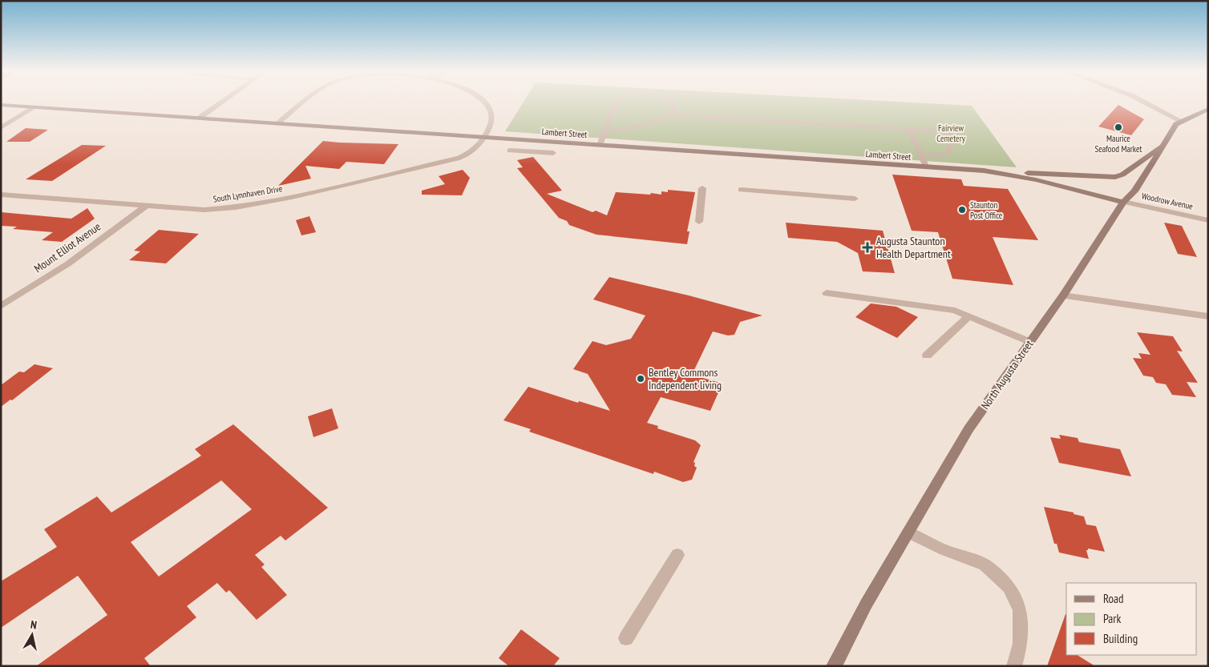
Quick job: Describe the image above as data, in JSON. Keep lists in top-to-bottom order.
{
  "streets": {
    "street": [
      "Lambert Street",
      "South Lynnhaven Drive",
      "Woodrow Avenue",
      "Mount Elliot Avenue",
      "North Augusta Street"
    ]
  },
  "crossings": [
    ["Lambert Street", "South Lynnhaven Drive"],
    ["Lambert Street", "Woodrow Avenue"],
    ["Lambert Street", "North Augusta Street"],
    ["South Lynnhaven Drive", "Mount Elliot Avenue"],
    ["Woodrow Avenue", "North Augusta Street"]
  ],
  "parks": ["Fairview Cemetery"],
  "places": {
    "other": ["Maurice Seafood Market", "Staunton Post Office", "Bentley Commons Independent living"],
    "health": ["Augusta Staunton Health Department"]
  },
  "legend": ["Road", "Park", "Building"],
  "north": "top"
}
